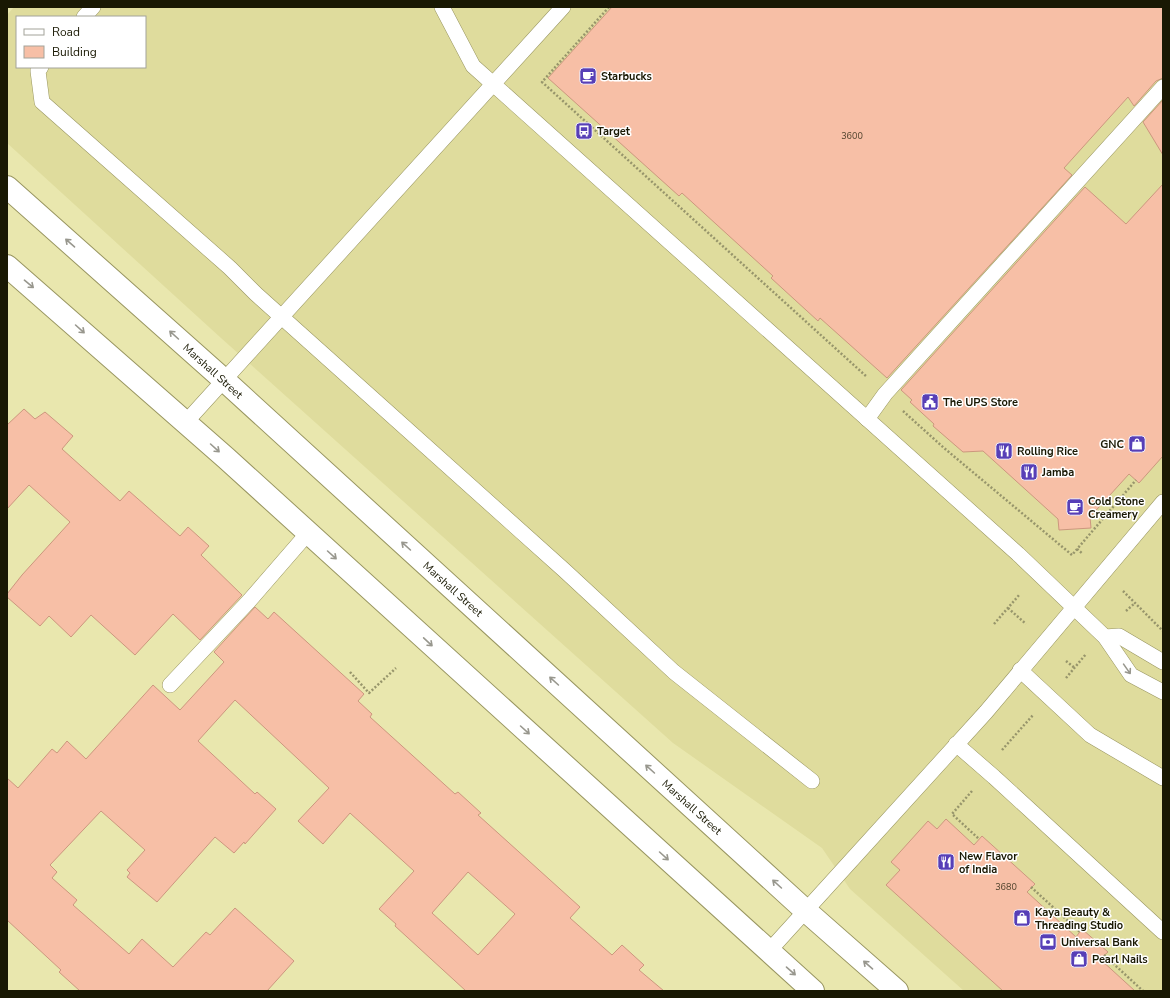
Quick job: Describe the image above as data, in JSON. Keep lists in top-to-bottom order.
{
  "streets": {
    "street": ["Marshall Street"]
  },
  "places": {
    "cafe": ["Starbucks", "Cold Stone Creamery"],
    "bus stop": ["Target"],
    "public building": ["The UPS Store"],
    "shop": ["GNC", "Kaya Beauty & Threading Studio", "Pearl Nails"],
    "restaurant": ["Rolling Rice", "Jamba", "New Flavor of India"],
    "bank": ["Universal Bank"]
  },
  "house_numbers": ["3600", "3680"],
  "legend": ["Road", "Building"]
}
